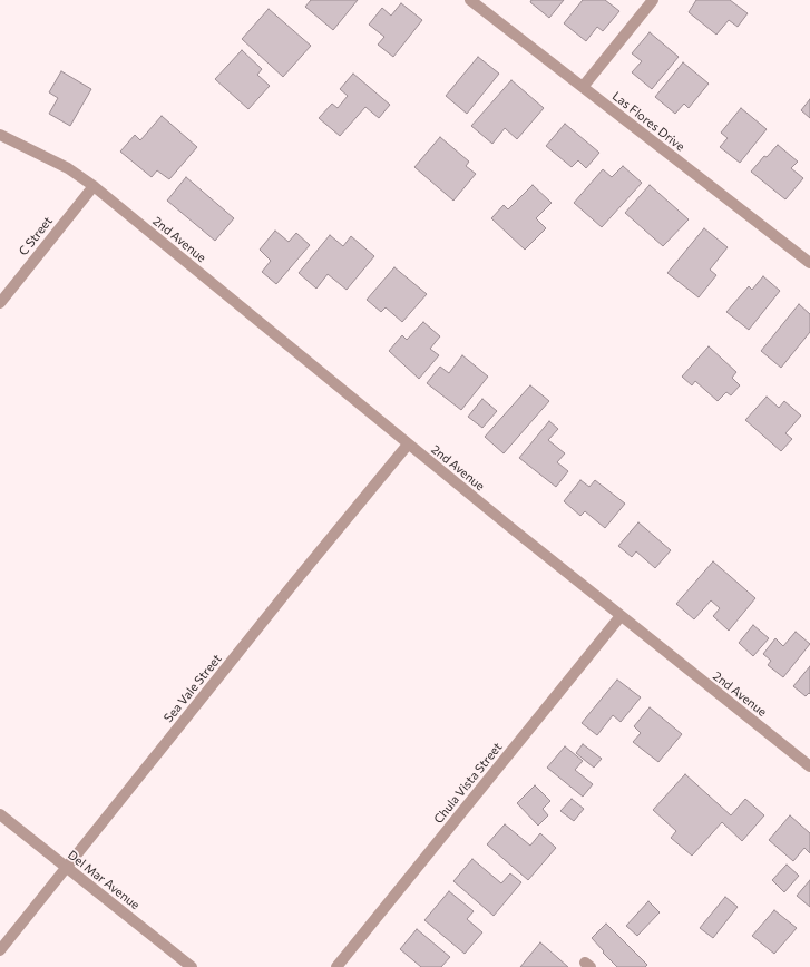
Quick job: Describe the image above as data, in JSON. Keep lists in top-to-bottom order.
{
  "streets": {
    "street": [
      "Las Flores Drive",
      "C Street",
      "2nd Avenue",
      "Sea Vale Street",
      "Chula Vista Street",
      "Del Mar Avenue"
    ]
  },
  "crossings": [
    ["C Street", "2nd Avenue"],
    ["2nd Avenue", "Sea Vale Street"],
    ["2nd Avenue", "Chula Vista Street"],
    ["Sea Vale Street", "Del Mar Avenue"]
  ]
}
